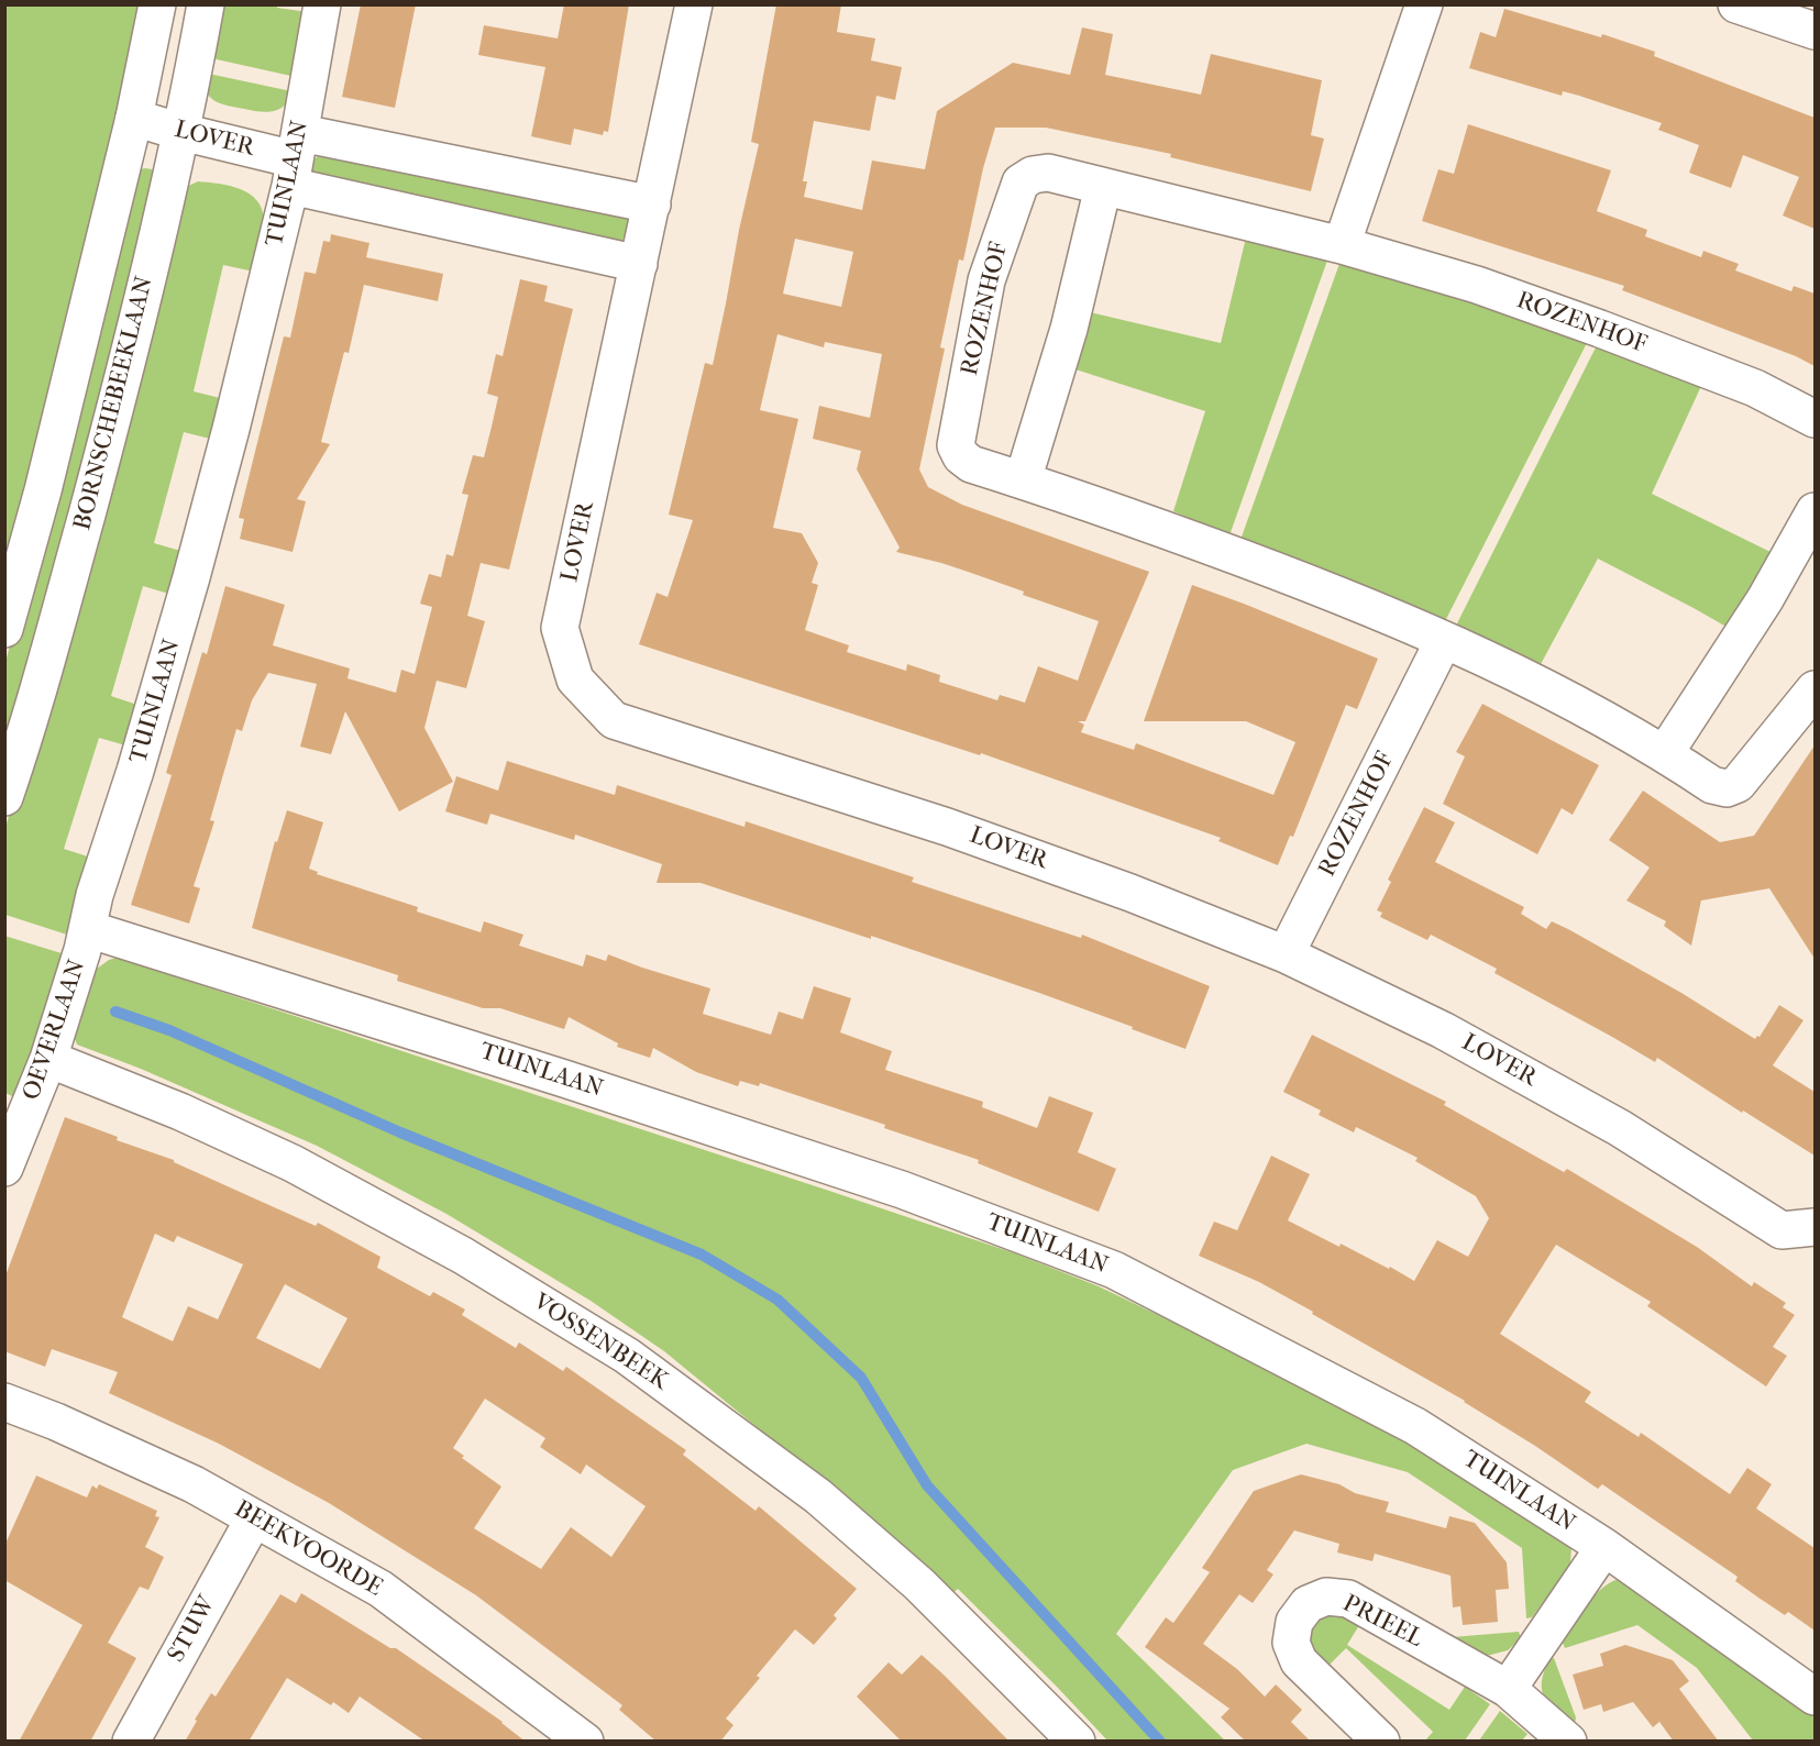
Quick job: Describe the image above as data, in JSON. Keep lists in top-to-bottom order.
{
  "streets": {
    "street": [
      "LOVER",
      "TUINLAAN",
      "ROZENHOF",
      "BORNSCHEBEEKLAAN",
      "OEVERLAAN",
      "VOSSENBEEK",
      "BEEKVOORDE",
      "PRIEEL",
      "STUW"
    ]
  },
  "crossings": [
    ["LOVER", "TUINLAAN"],
    ["LOVER", "ROZENHOF"],
    ["LOVER", "BORNSCHEBEEKLAAN"],
    ["TUINLAAN", "OEVERLAAN"],
    ["OEVERLAAN", "VOSSENBEEK"],
    ["BEEKVOORDE", "STUW"]
  ]
}
